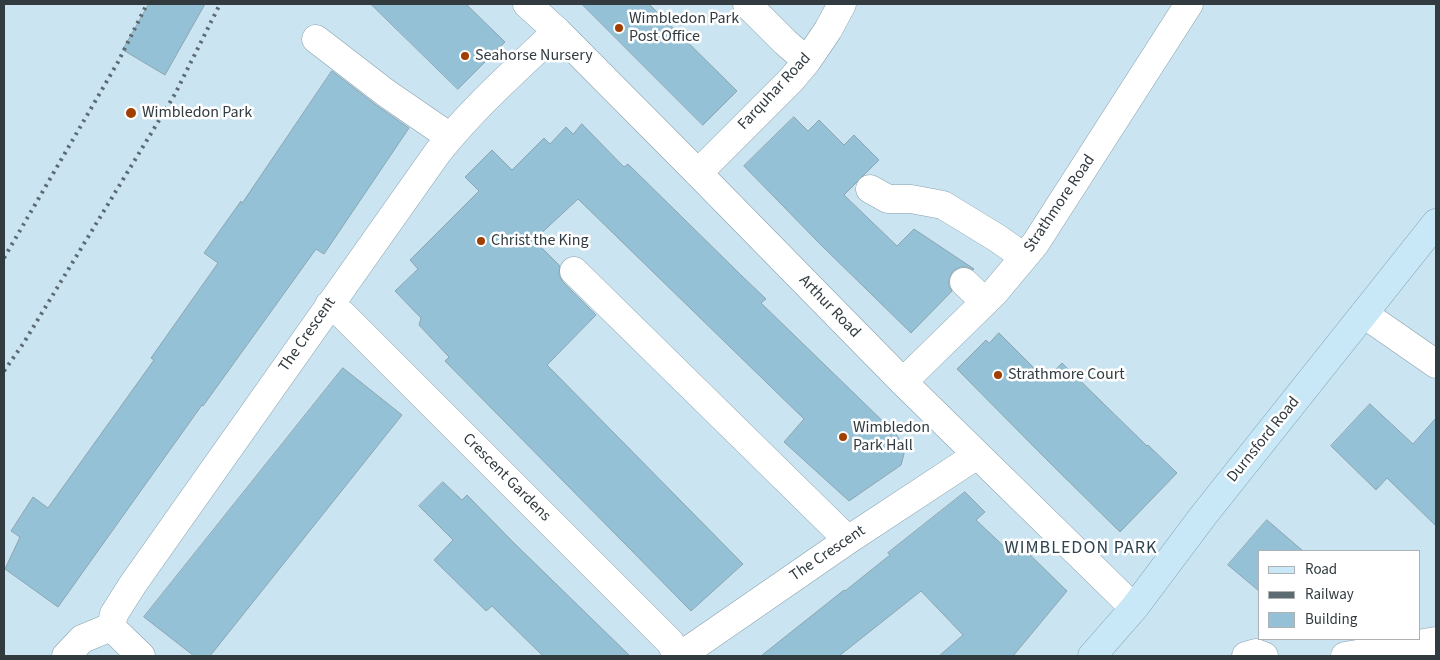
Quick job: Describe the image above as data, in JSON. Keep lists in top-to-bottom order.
{
  "streets": {
    "main road": ["Durnsford Road"],
    "street": [
      "Farquhar Road",
      "Strathmore Road",
      "Arthur Road",
      "The Crescent",
      "Crescent Gardens"
    ]
  },
  "crossings": [
    ["Farquhar Road", "Arthur Road"],
    ["Strathmore Road", "Arthur Road"],
    ["Arthur Road", "The Crescent"],
    ["Arthur Road", "Durnsford Road"],
    ["The Crescent", "Crescent Gardens"]
  ],
  "districts": ["WIMBLEDON PARK"],
  "places": [
    "Wimbledon Park Post Office",
    "Seahorse Nursery",
    "Wimbledon Park",
    "Christ the King",
    "Strathmore Court",
    "Wimbledon Park Hall"
  ],
  "legend": ["Road", "Railway", "Building"]
}
